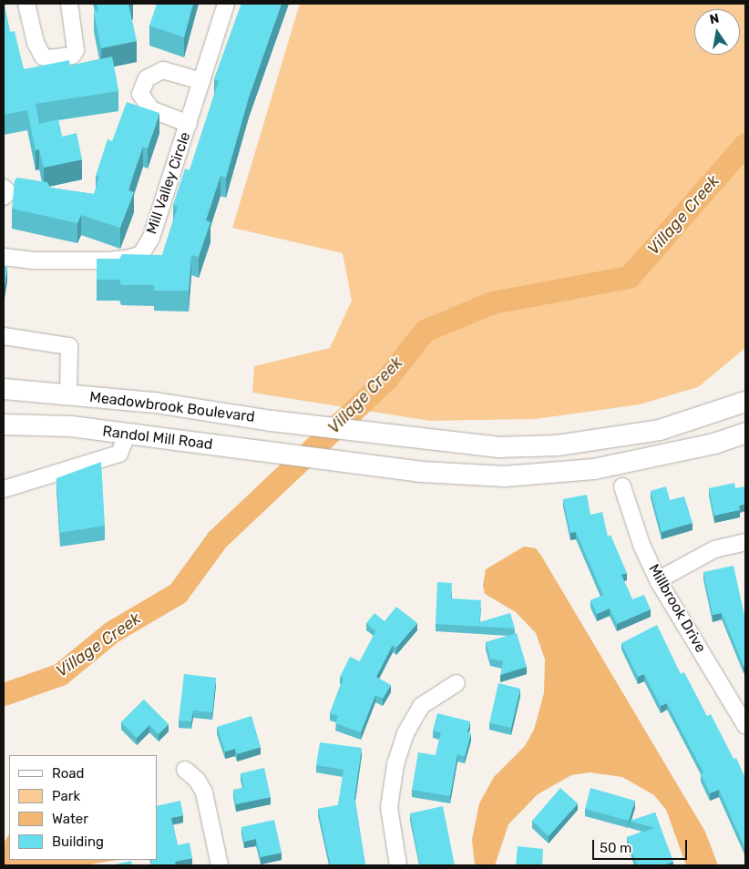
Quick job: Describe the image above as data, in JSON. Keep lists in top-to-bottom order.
{
  "streets": {
    "main road": ["Meadowbrook Boulevard", "Randol Mill Road"],
    "street": ["Mill Valley Circle", "Millbrook Drive"]
  },
  "water": ["Village Creek"],
  "legend": [
    "Road",
    "Park",
    "Water",
    "Building"
  ],
  "scale_bar": "50 m",
  "north": "top"
}
